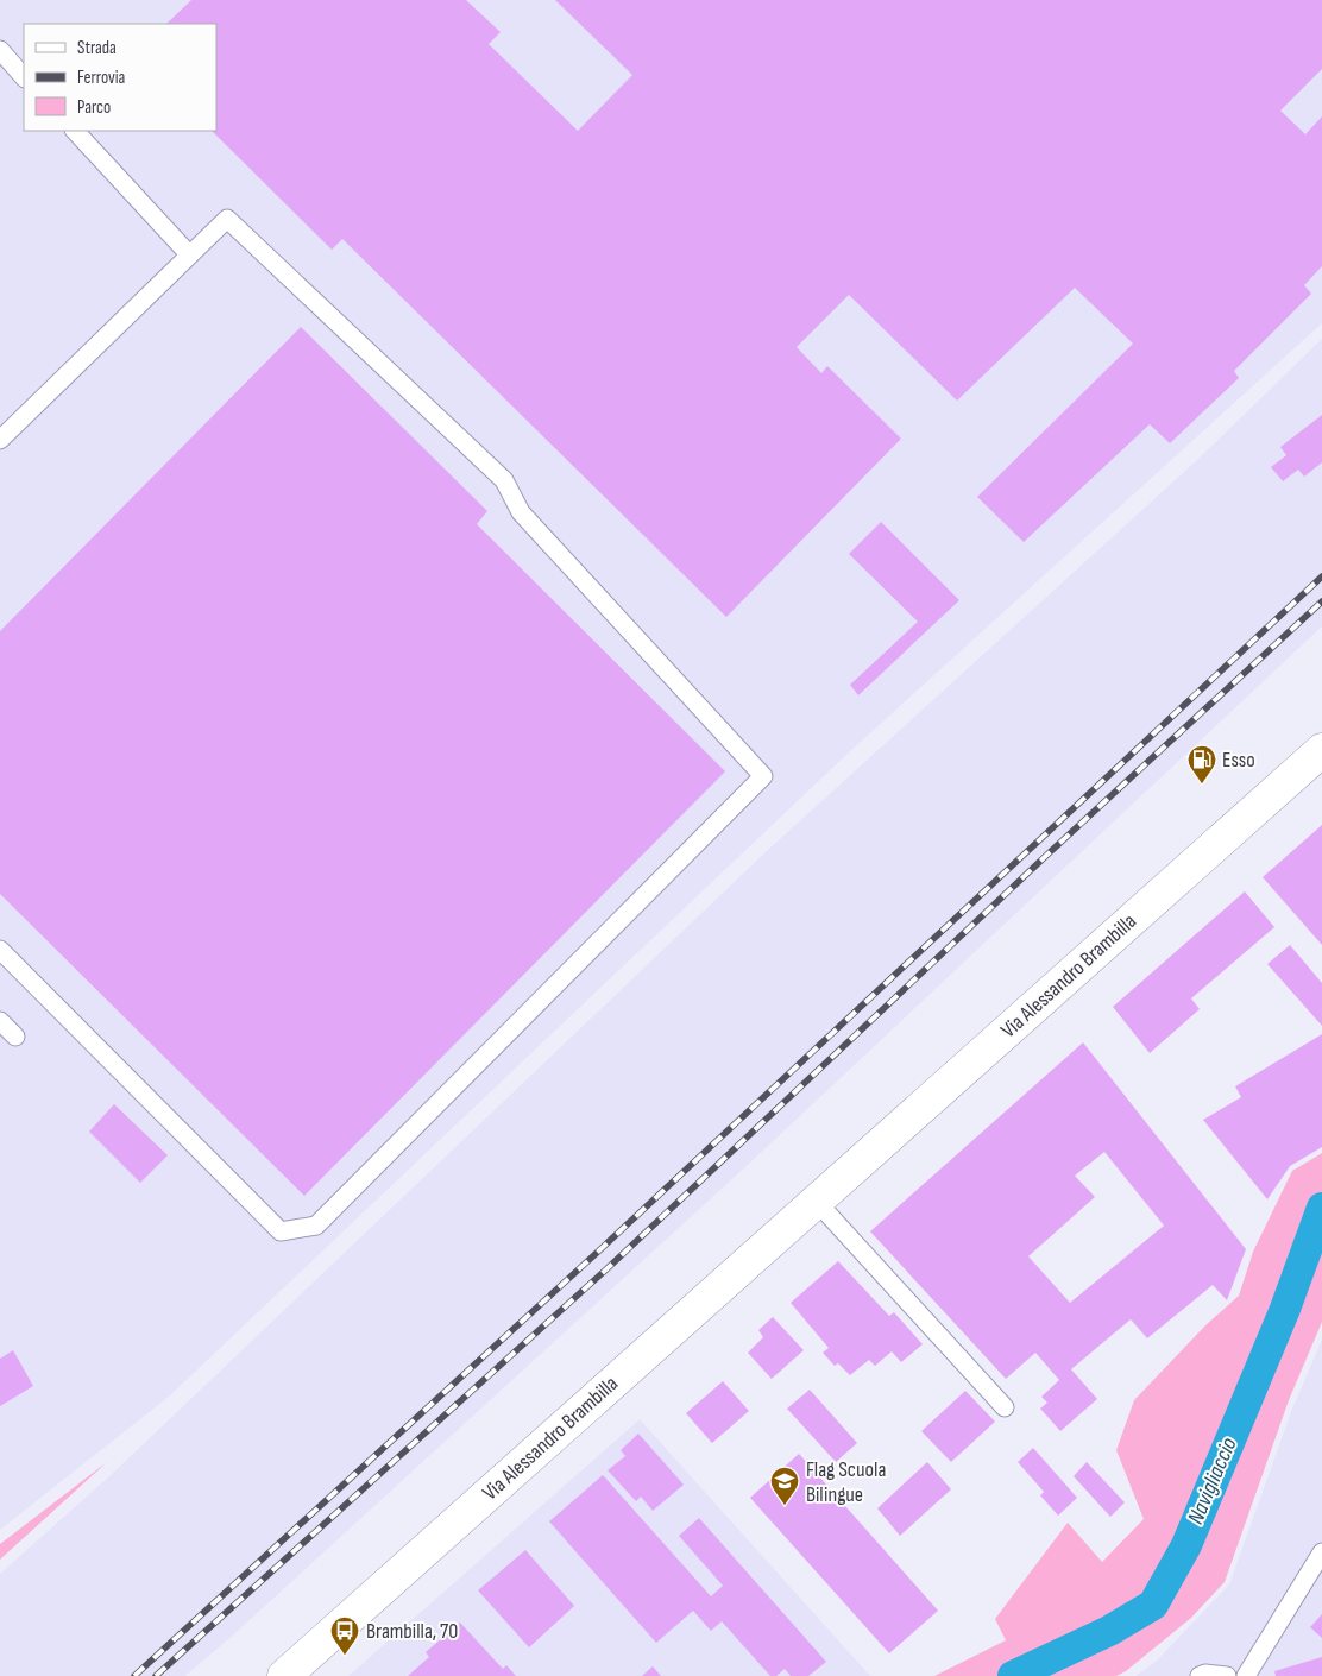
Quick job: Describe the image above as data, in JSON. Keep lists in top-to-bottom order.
{
  "streets": {
    "main road": ["Via Alessandro Brambilla"]
  },
  "water": ["Navigliaccio"],
  "places": {
    "fuel station": ["Esso"],
    "school or university": ["Flag Scuola Bilingue"],
    "bus stop": ["Brambilla, 70"]
  },
  "legend": ["Strada", "Ferrovia", "Parco"]
}
